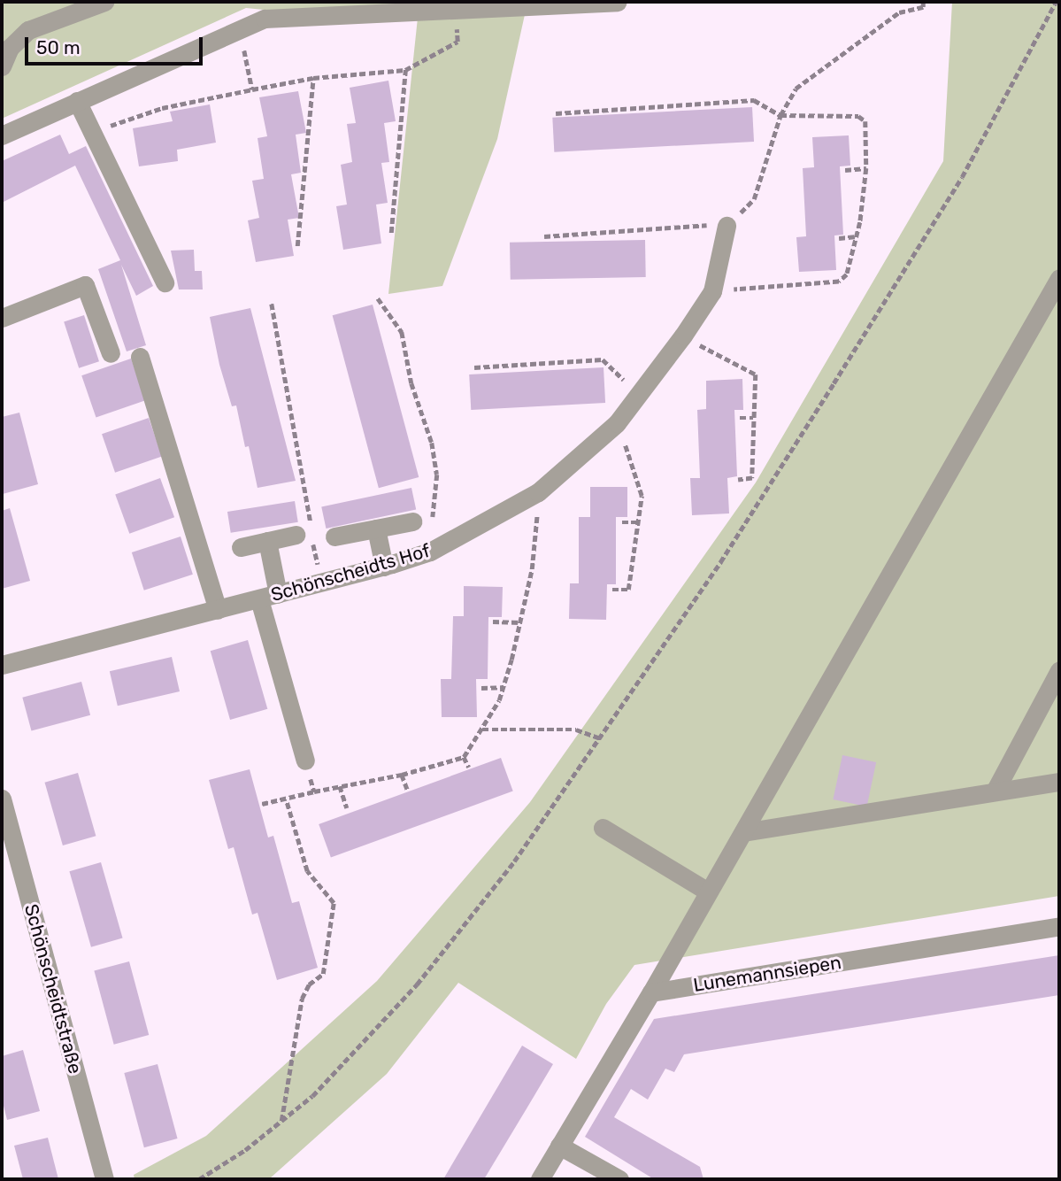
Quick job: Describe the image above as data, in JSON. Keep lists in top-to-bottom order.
{
  "streets": {
    "street": ["Schönscheidts Hof", "Lunemannsiepen", "Schönscheidtstraße"]
  },
  "scale_bar": "50 m"
}
